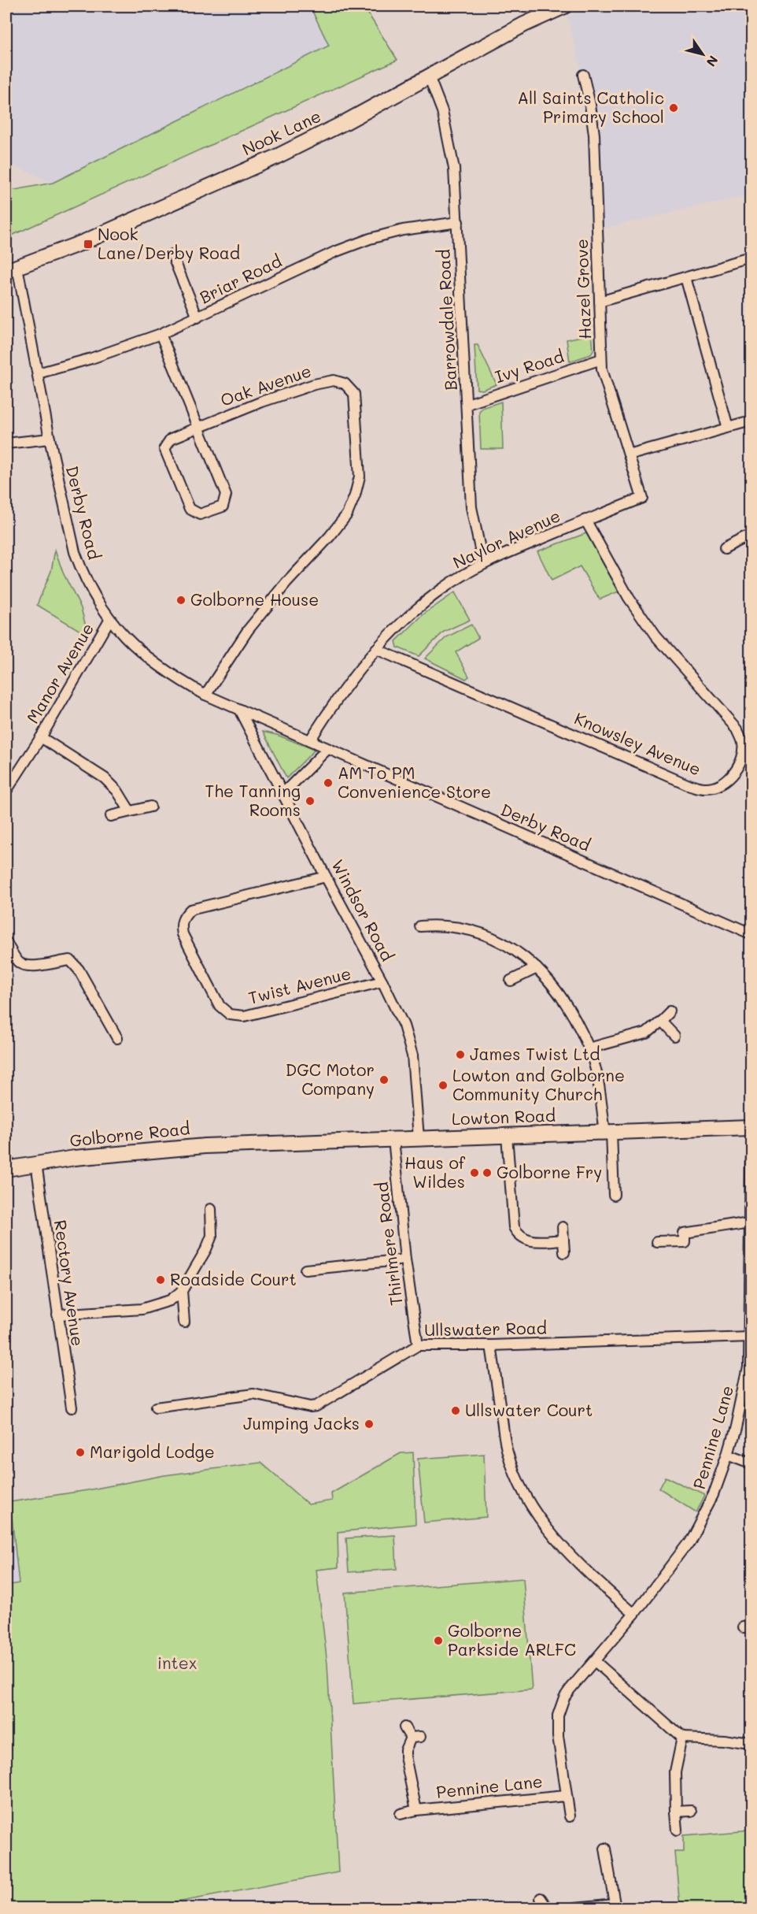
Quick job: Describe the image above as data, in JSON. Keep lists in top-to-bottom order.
{
  "streets": {
    "main road": ["Nook Lane", "Lowton Road", "Golborne Road"],
    "street": [
      "Briar Road",
      "Hazel Grove",
      "Barrowdale Road",
      "Ivy Road",
      "Oak Avenue",
      "Derby Road",
      "Naylor Avenue",
      "Manor Avenue",
      "Knowsley Avenue",
      "Windsor Road",
      "Twist Avenue",
      "Thirlmere Road",
      "Rectory Avenue",
      "Ullswater Road",
      "Pennine Lane"
    ]
  },
  "crossings": [
    ["Nook Lane", "Barrowdale Road"],
    ["Nook Lane", "Derby Road"],
    ["Briar Road", "Barrowdale Road"],
    ["Briar Road", "Derby Road"],
    ["Hazel Grove", "Ivy Road"],
    ["Hazel Grove", "Naylor Avenue"],
    ["Barrowdale Road", "Ivy Road"],
    ["Barrowdale Road", "Naylor Avenue"],
    ["Oak Avenue", "Derby Road"],
    ["Derby Road", "Naylor Avenue"],
    ["Derby Road", "Manor Avenue"],
    ["Derby Road", "Windsor Road"],
    ["Naylor Avenue", "Knowsley Avenue"],
    ["Windsor Road", "Twist Avenue"],
    ["Windsor Road", "Lowton Road"],
    ["Lowton Road", "Golborne Road"],
    ["Lowton Road", "Thirlmere Road"],
    ["Golborne Road", "Rectory Avenue"],
    ["Thirlmere Road", "Ullswater Road"],
    ["Ullswater Road", "Pennine Lane"]
  ],
  "parks": ["intex"],
  "places": {
    "other": [
      "All Saints Catholic Primary School",
      "Golborne House",
      "AM To PM Convenience Store",
      "The Tanning Rooms",
      "James Twist Ltd",
      "DGC Motor Company",
      "Lowton and Golborne Community Church",
      "Haus of Wildes",
      "Golborne Fry",
      "Roadside Court",
      "Ullswater Court",
      "Jumping Jacks",
      "Marigold Lodge",
      "Golborne Parkside ARLFC"
    ],
    "transit": ["Nook Lane/Derby Road"]
  },
  "north": "bottom right"
}
